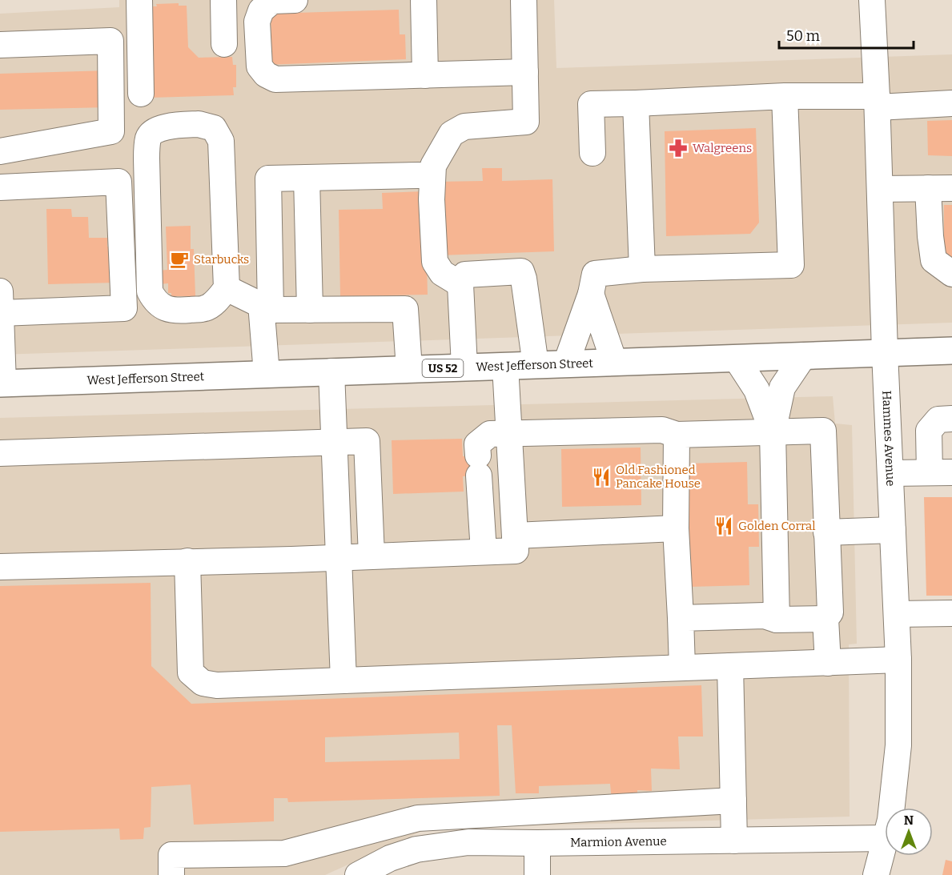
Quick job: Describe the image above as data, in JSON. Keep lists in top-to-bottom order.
{
  "streets": {
    "main road": ["West Jefferson Street", "US 52"],
    "street": ["Hammes Avenue", "Marmion Avenue"]
  },
  "crossings": [
    ["West Jefferson Street", "Hammes Avenue"]
  ],
  "places": {
    "pharmacy": ["Walgreens"],
    "cafe": ["Starbucks"],
    "restaurant": ["Old Fashioned Pancake House", "Golden Corral"]
  },
  "scale_bar": "50 m",
  "north": "top"
}
